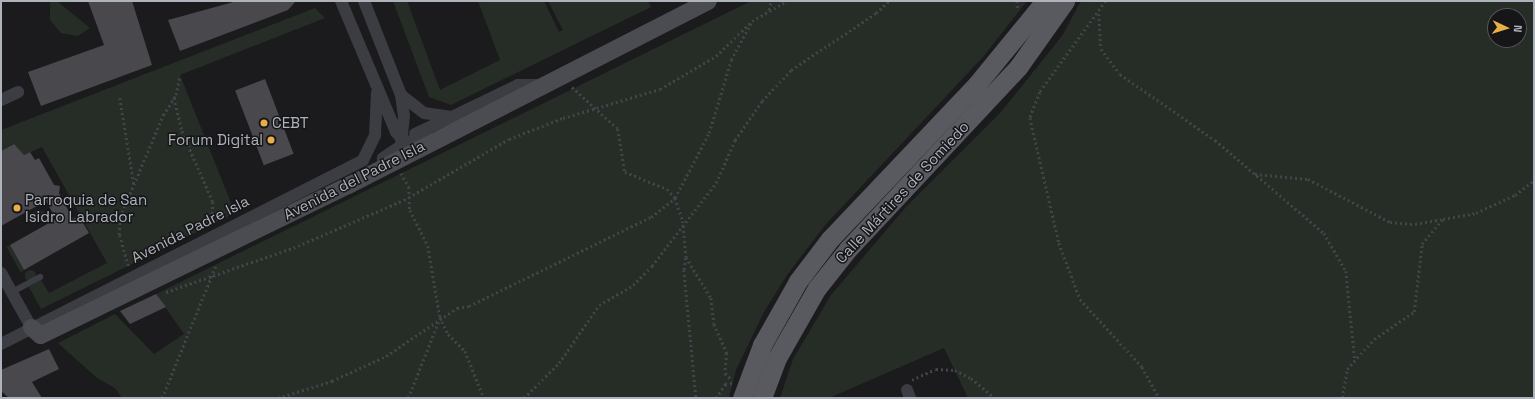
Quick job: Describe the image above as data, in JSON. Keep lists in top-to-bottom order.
{
  "streets": {
    "main road": ["Avenida del Padre Isla", "Calle Mártires de Somiedo"],
    "street": ["Avenida Padre Isla"]
  },
  "crossings": [
    ["Avenida del Padre Isla", "Avenida Padre Isla"]
  ],
  "places": ["CEBT", "Forum Digital", "Parroquia de San Isidro Labrador"],
  "north": "right"
}
